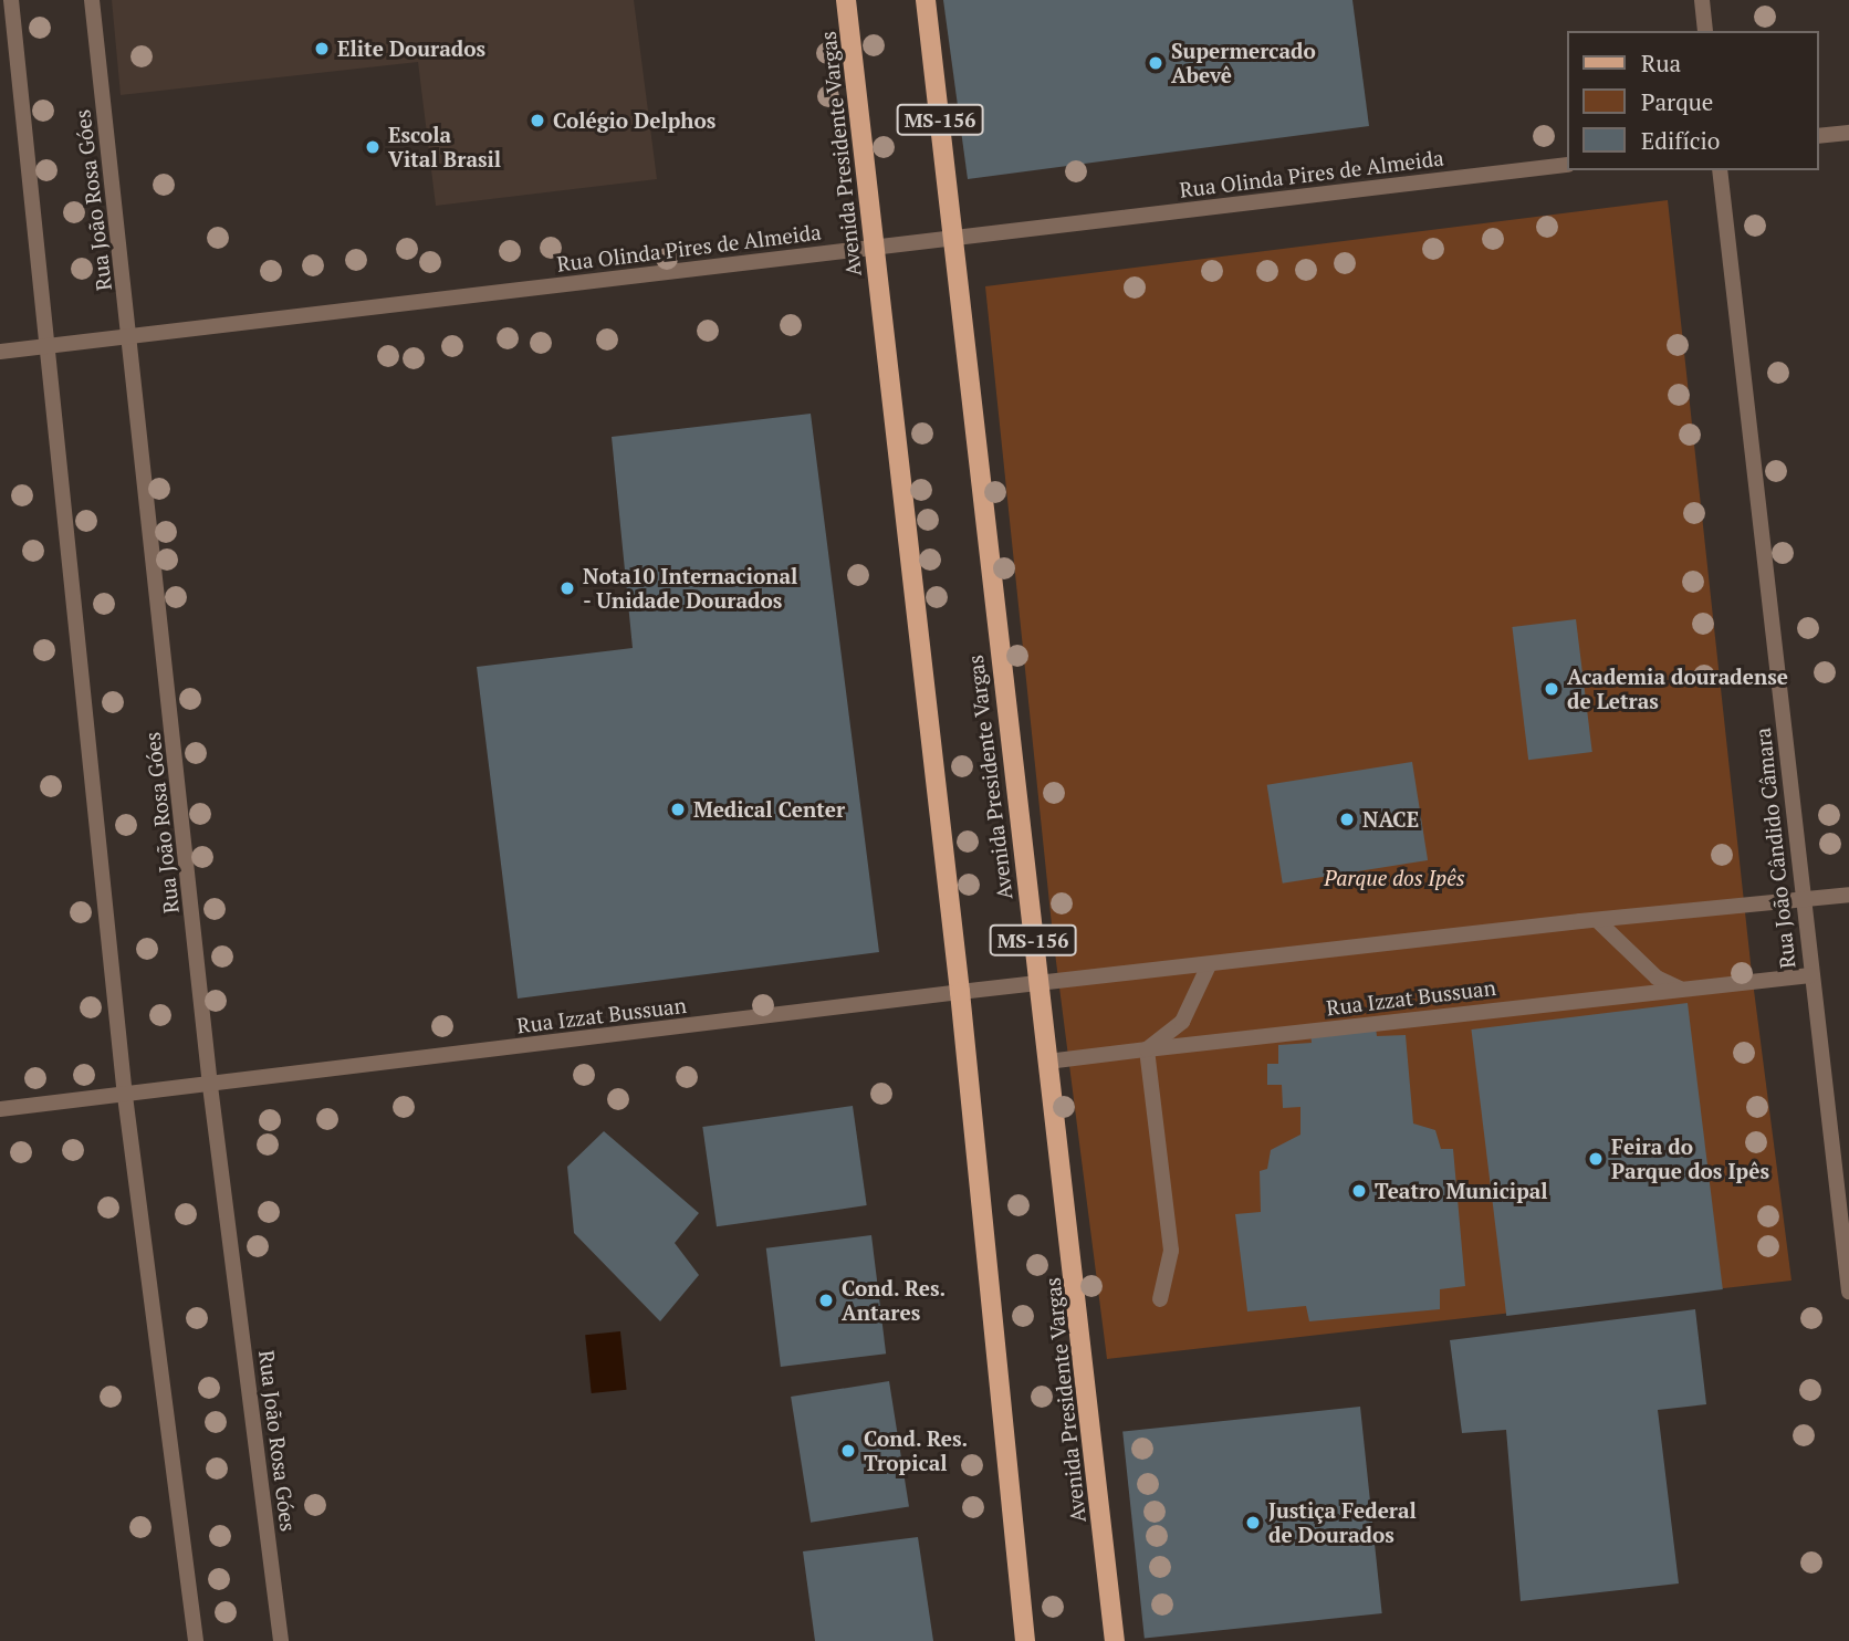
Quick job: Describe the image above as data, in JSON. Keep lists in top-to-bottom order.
{
  "streets": {
    "main road": ["MS-156", "Avenida Presidente Vargas"],
    "street": [
      "Rua Olinda Pires de Almeida",
      "Rua João Rosa Góes",
      "Rua João Cândido Câmara",
      "Rua Izzat Bussuan"
    ]
  },
  "crossings": [
    ["Avenida Presidente Vargas", "Rua Olinda Pires de Almeida"],
    ["Avenida Presidente Vargas", "Rua Izzat Bussuan"],
    ["Rua Olinda Pires de Almeida", "Rua João Rosa Góes"],
    ["Rua João Rosa Góes", "Rua Izzat Bussuan"],
    ["Rua João Cândido Câmara", "Rua Izzat Bussuan"]
  ],
  "parks": ["Parque dos Ipês"],
  "places": [
    "Elite Dourados",
    "Supermercado Abevê",
    "Colégio Delphos",
    "Escola Vital Brasil",
    "Nota10 Internacional - Unidade Dourados",
    "Academia douradense de Letras",
    "Medical Center",
    "NACE",
    "Feira do Parque dos Ipês",
    "Teatro Municipal",
    "Cond. Res. Antares",
    "Cond. Res. Tropical",
    "Justiça Federal de Dourados"
  ],
  "legend": ["Rua", "Parque", "Edifício"]
}
